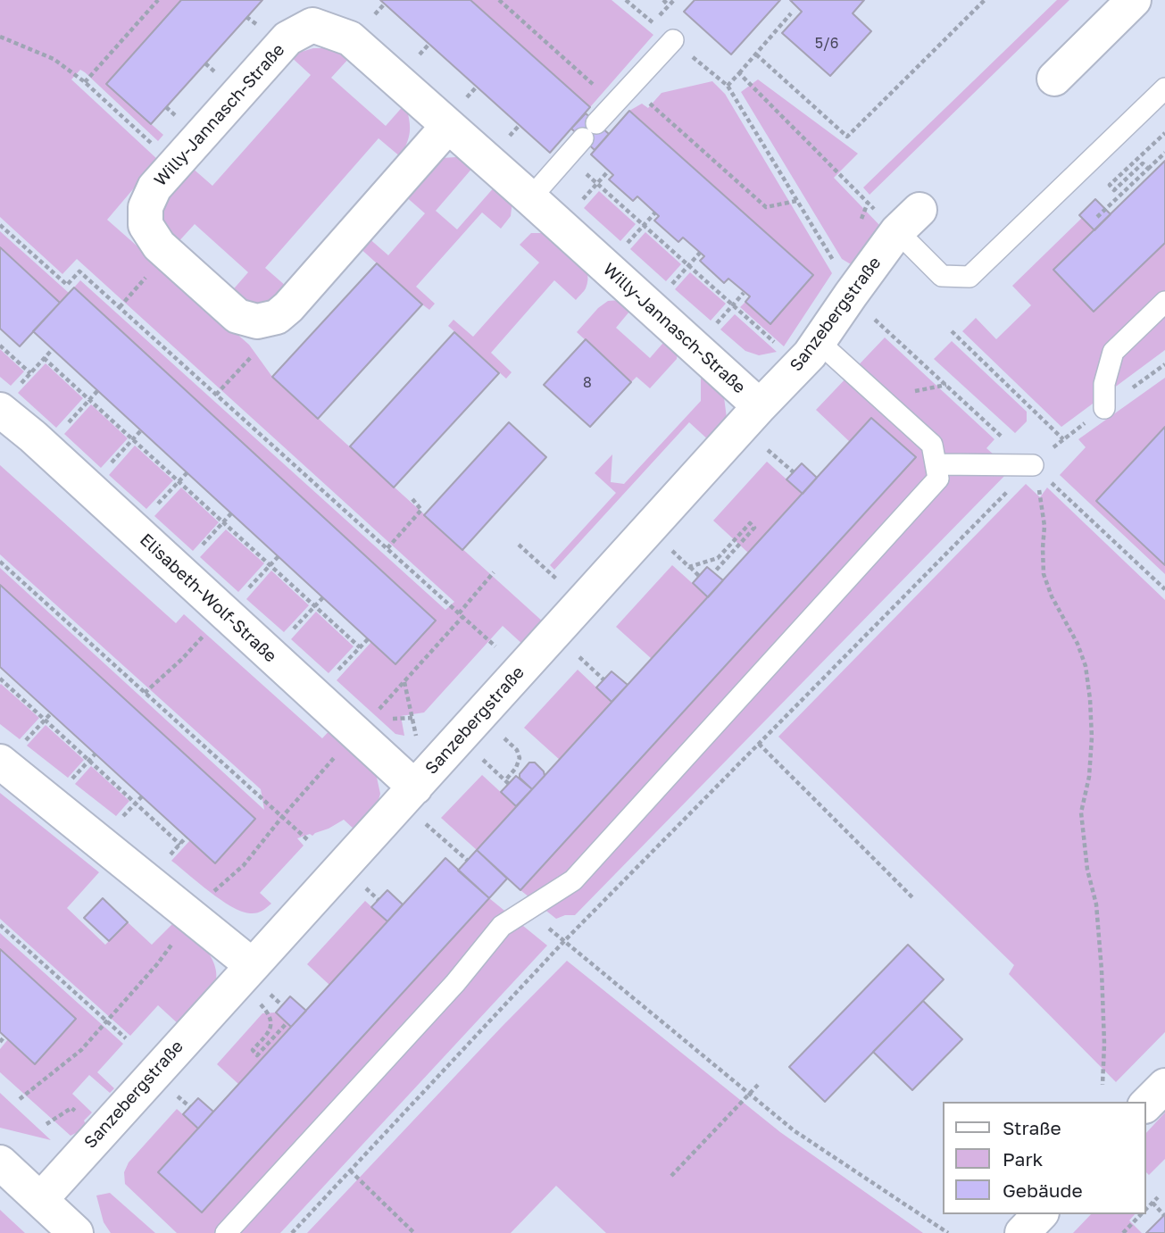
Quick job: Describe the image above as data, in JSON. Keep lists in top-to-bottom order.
{
  "streets": {
    "street": ["Willy-Jannasch-Straße", "Sanzebergstraße", "Elisabeth-Wolf-Straße"]
  },
  "crossings": [
    ["Willy-Jannasch-Straße", "Sanzebergstraße"],
    ["Sanzebergstraße", "Elisabeth-Wolf-Straße"]
  ],
  "house_numbers": ["5/6", "8"],
  "legend": ["Straße", "Park", "Gebäude"]
}
